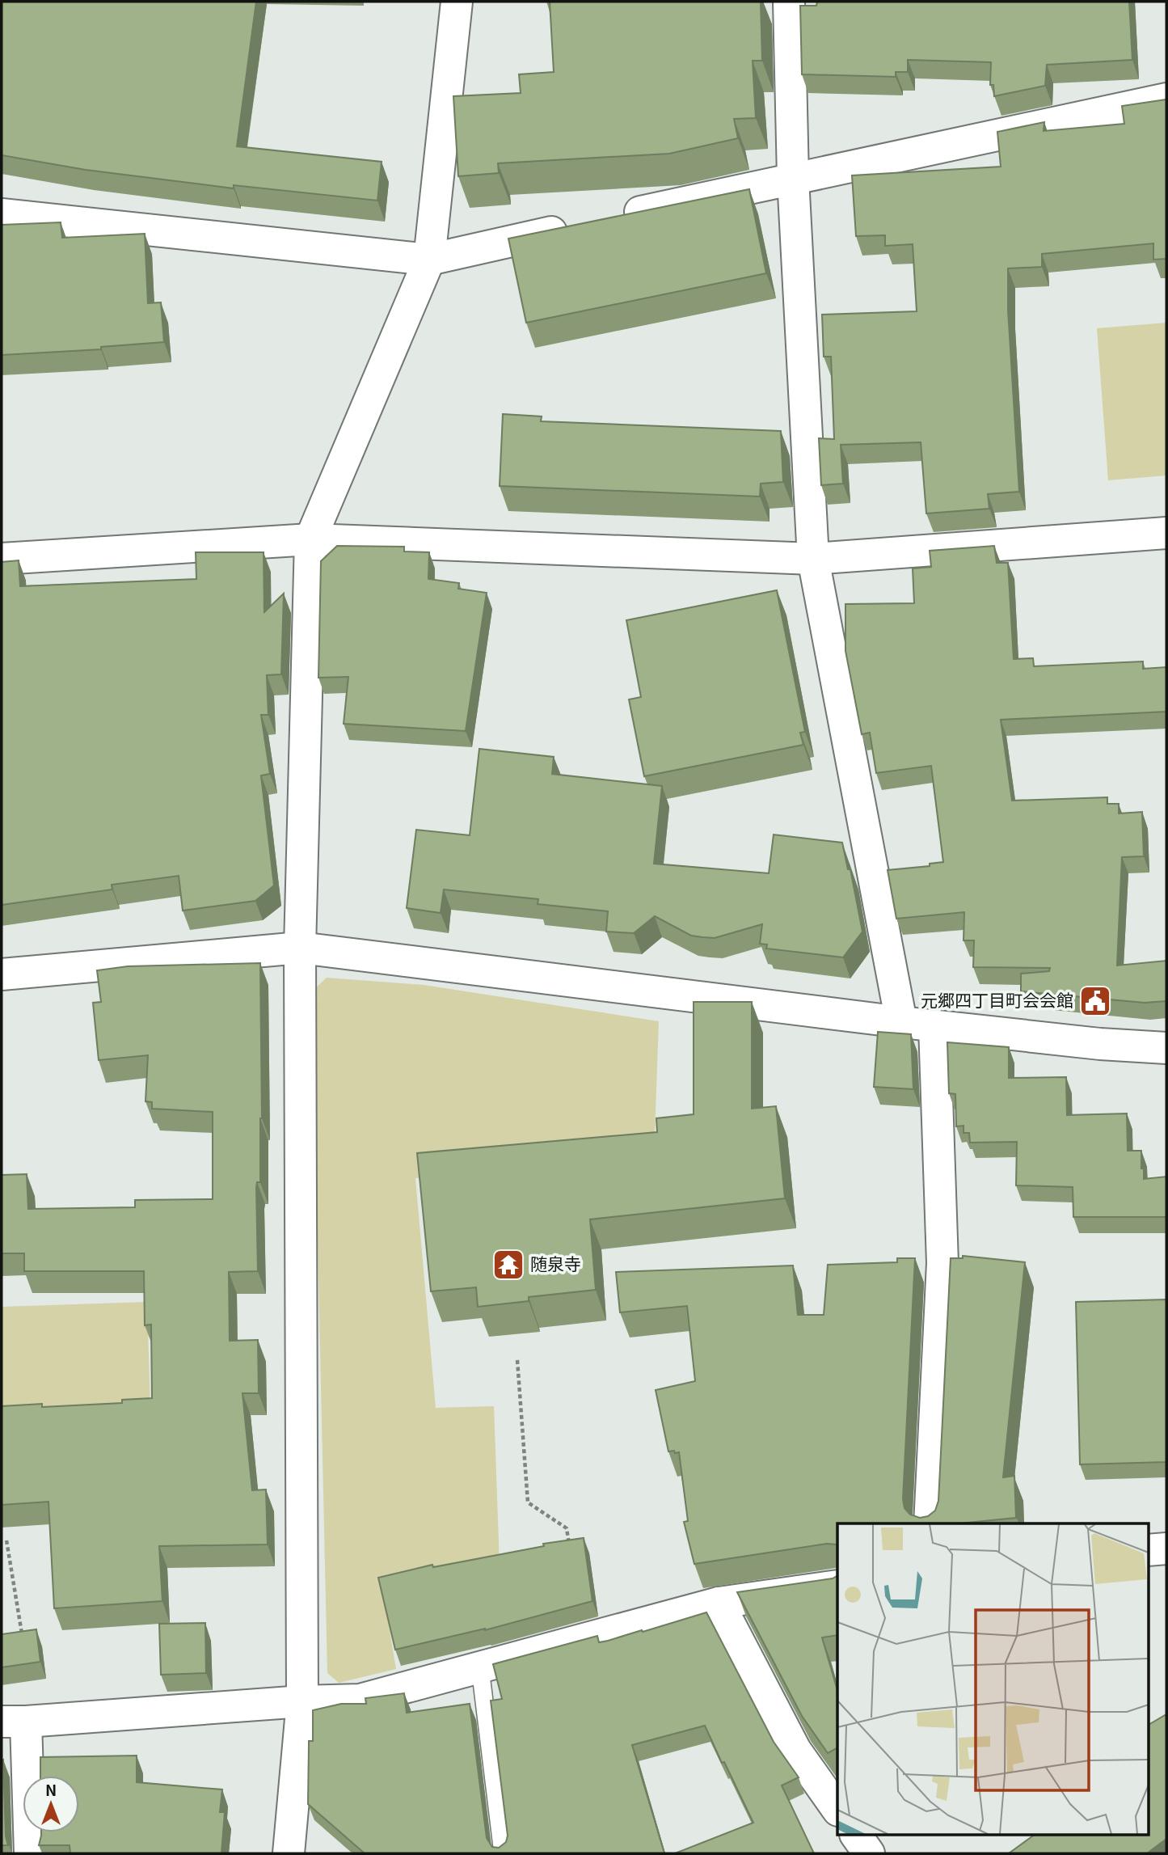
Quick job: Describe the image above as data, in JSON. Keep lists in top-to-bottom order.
{
  "places": {
    "public building": ["元郷四丁目町会会館"],
    "temple": ["随泉寺"]
  },
  "north": "top"
}
